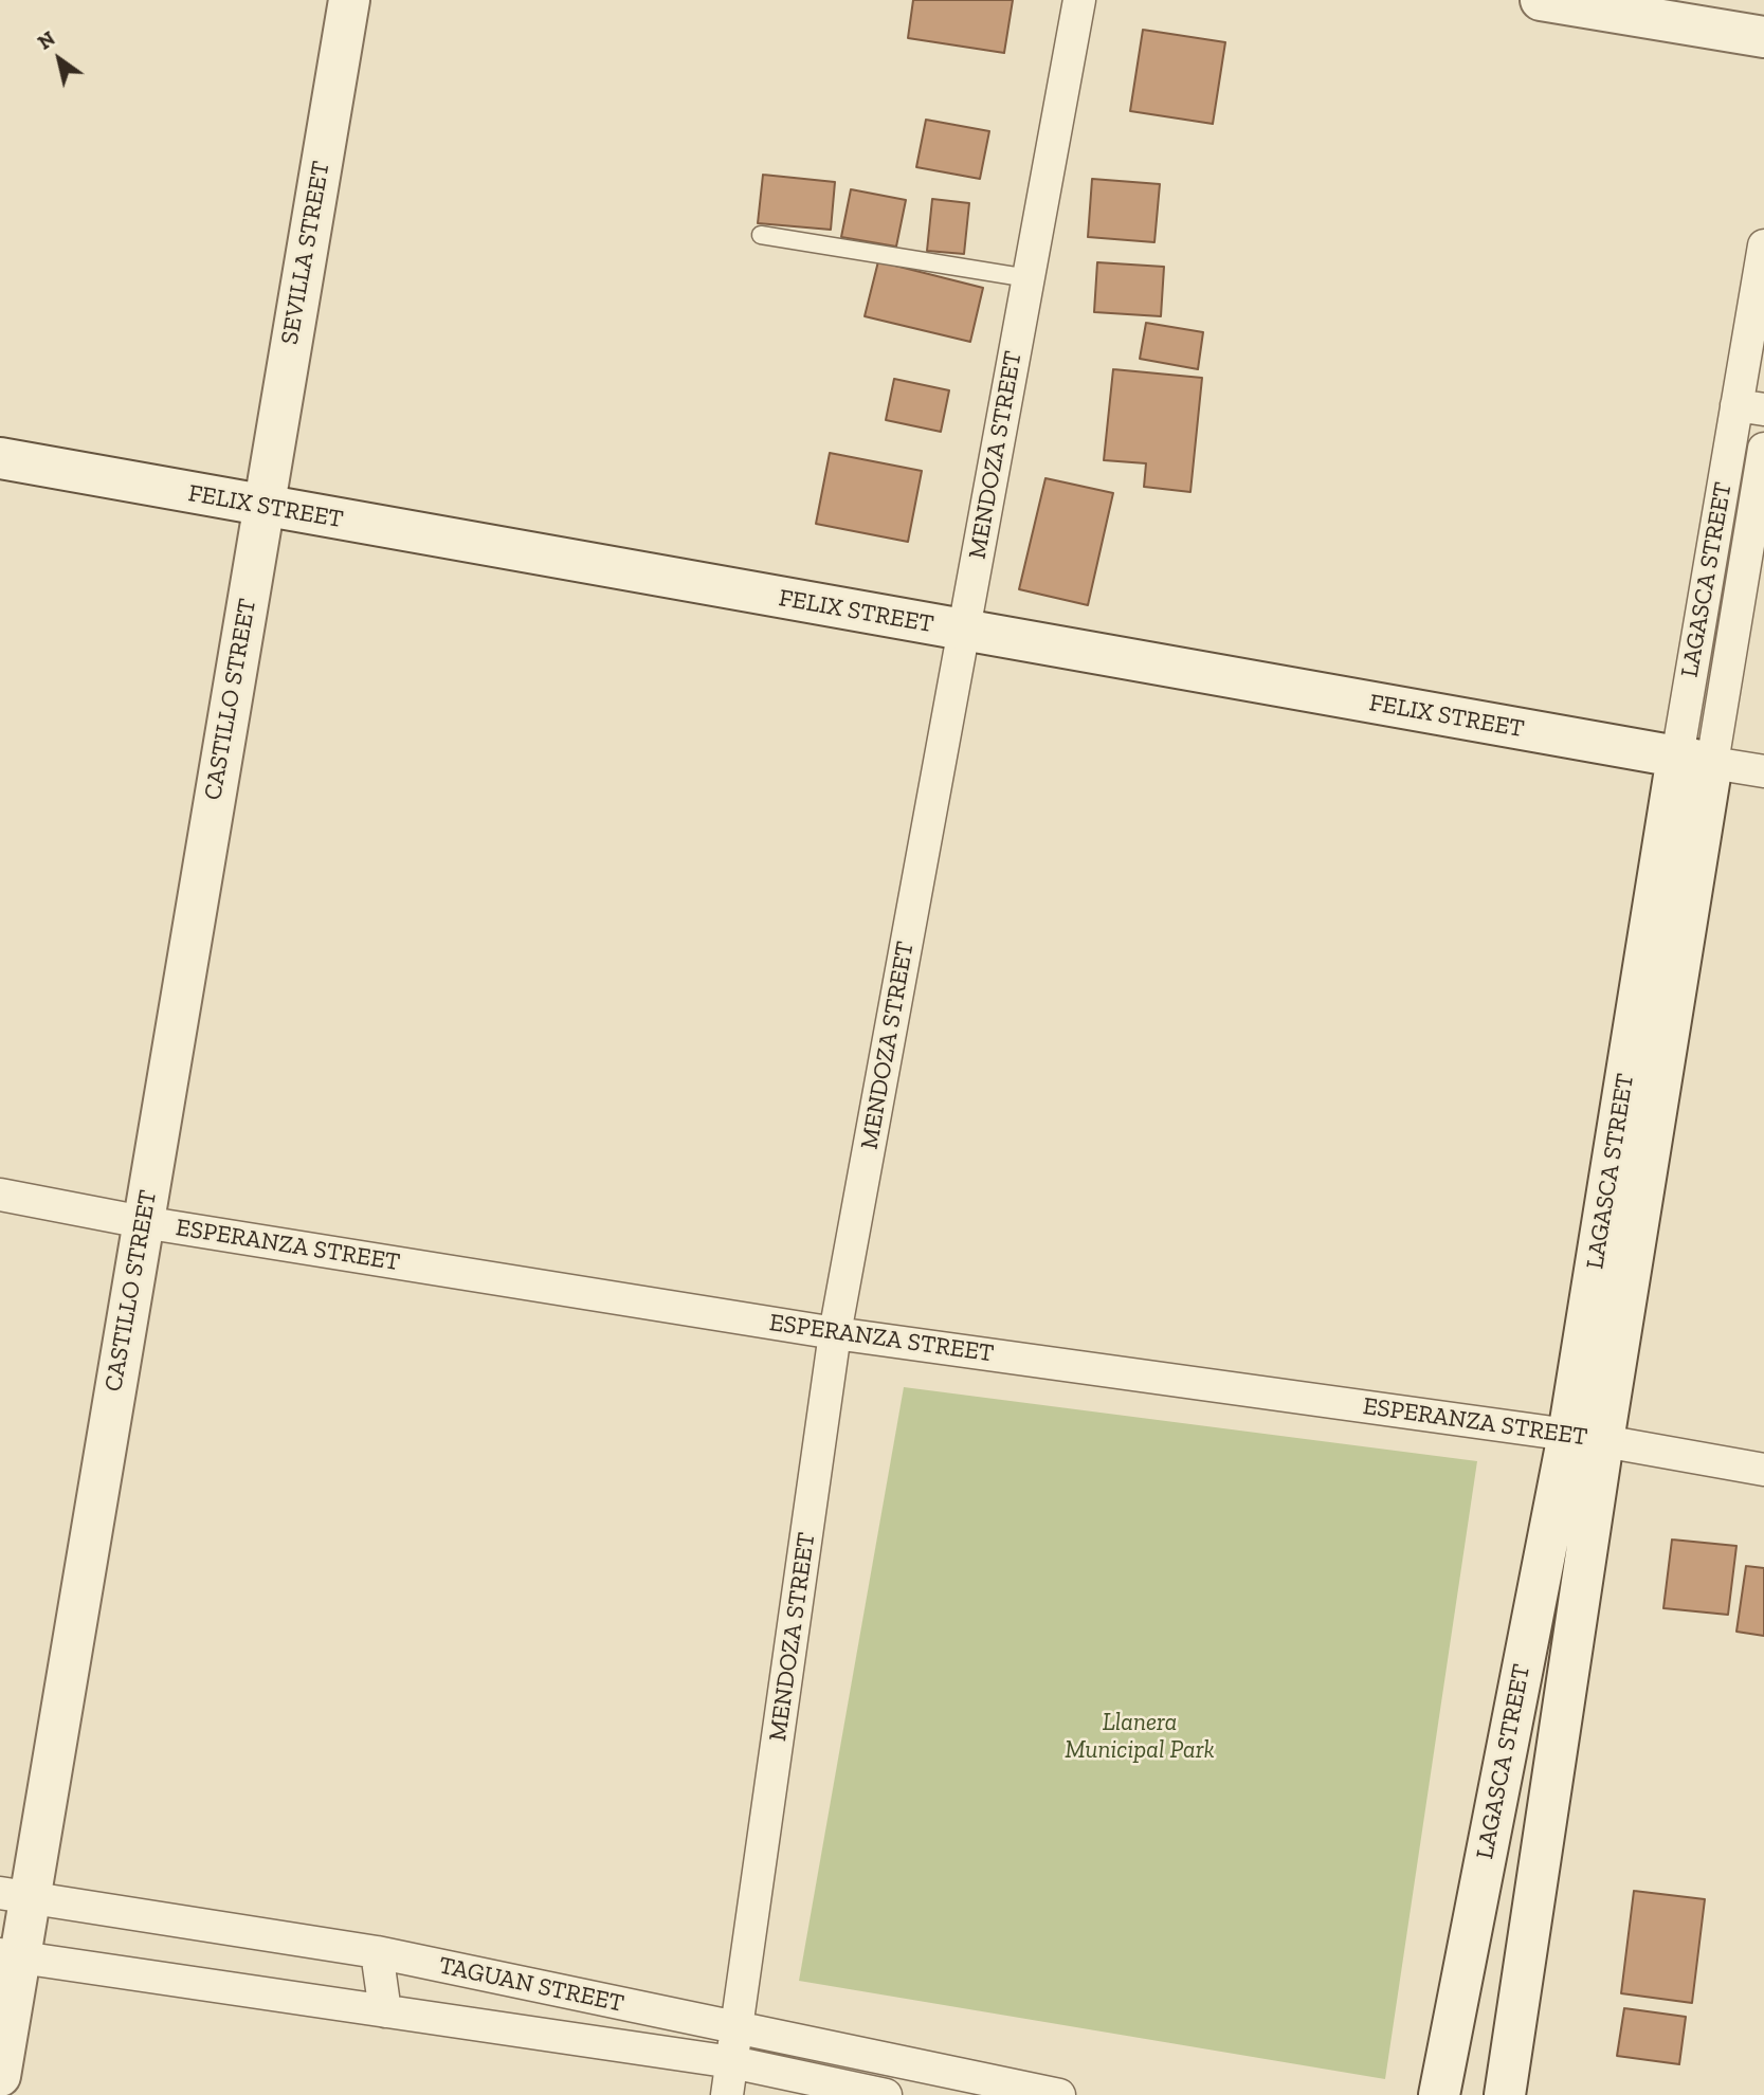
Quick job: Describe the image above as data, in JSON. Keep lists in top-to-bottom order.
{
  "streets": {
    "main road": [
      "SEVILLA STREET",
      "FELIX STREET",
      "LAGASCA STREET",
      "CASTILLO STREET"
    ],
    "street": ["MENDOZA STREET", "ESPERANZA STREET", "TAGUAN STREET"]
  },
  "crossings": [
    ["SEVILLA STREET", "FELIX STREET"],
    ["SEVILLA STREET", "CASTILLO STREET"],
    ["MENDOZA STREET", "FELIX STREET"],
    ["MENDOZA STREET", "ESPERANZA STREET"],
    ["MENDOZA STREET", "TAGUAN STREET"],
    ["FELIX STREET", "LAGASCA STREET"],
    ["FELIX STREET", "CASTILLO STREET"],
    ["LAGASCA STREET", "ESPERANZA STREET"],
    ["CASTILLO STREET", "ESPERANZA STREET"],
    ["CASTILLO STREET", "TAGUAN STREET"]
  ],
  "parks": ["Llanera Municipal Park"],
  "north": "top left"
}
